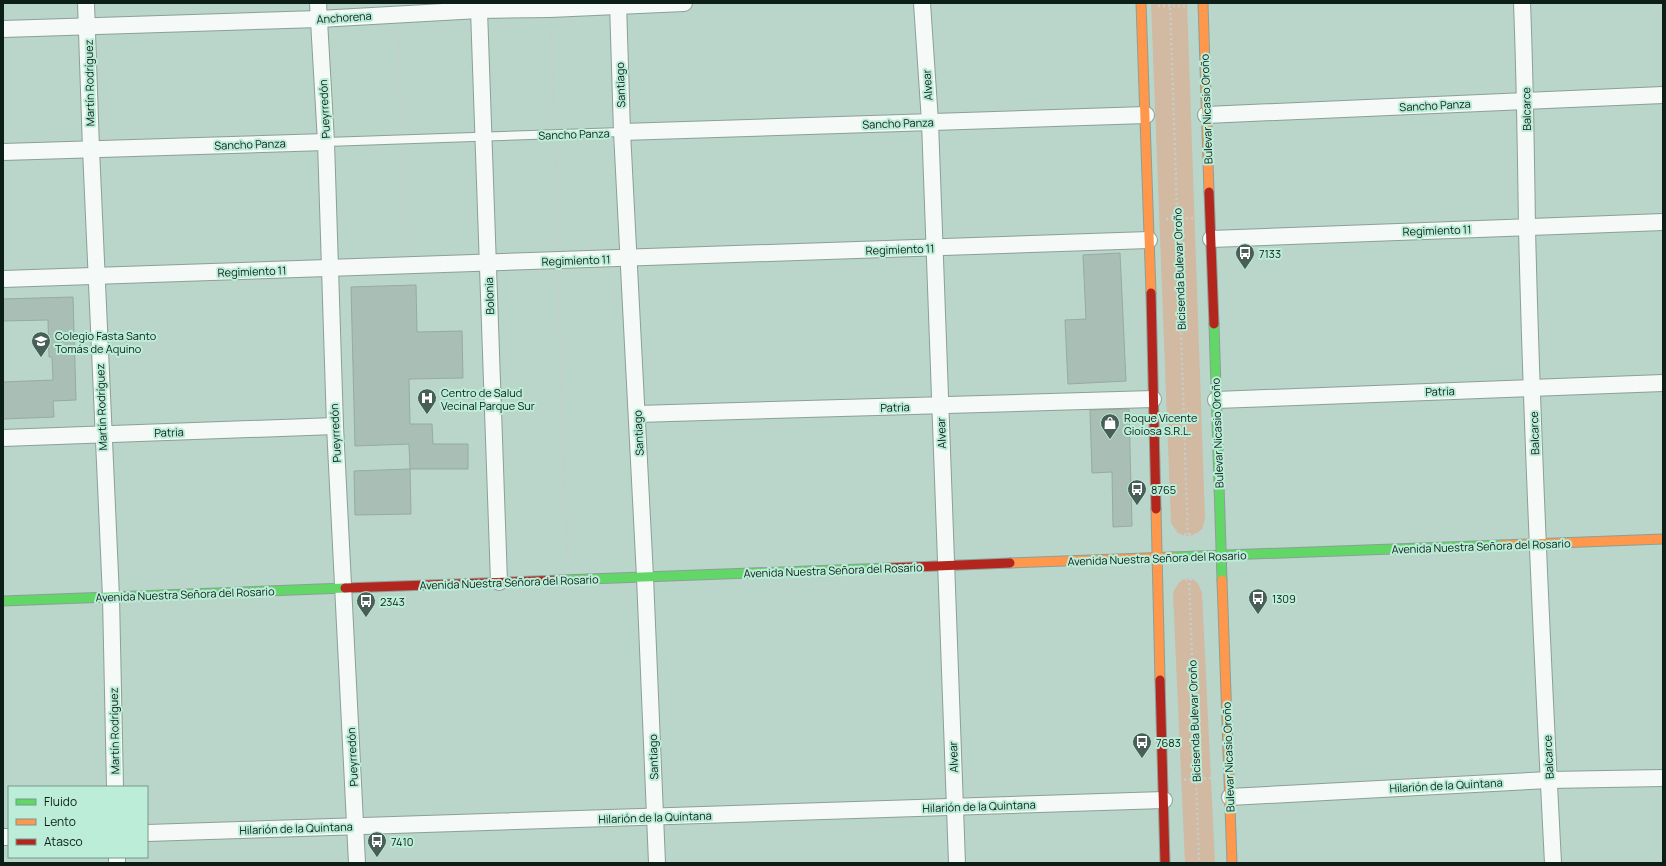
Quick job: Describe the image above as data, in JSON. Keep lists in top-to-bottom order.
{
  "streets": {
    "main road": ["Bulevar Nicasio Oroño", "Avenida Nuestra Señora del Rosario"],
    "street": [
      "Anchorena",
      "Martín Rodríguez",
      "Santiago",
      "Alvear",
      "Sancho Panza",
      "Pueyrredón",
      "Balcarce",
      "Regimiento 11",
      "Bolonia",
      "Patria",
      "Hilarión de la Quintana"
    ],
    "path": ["Bicisenda Bulevar Oroño"]
  },
  "crossings": [
    ["Anchorena", "Martín Rodríguez"],
    ["Anchorena", "Santiago"],
    ["Anchorena", "Pueyrredón"],
    ["Anchorena", "Bolonia"],
    ["Martín Rodríguez", "Sancho Panza"],
    ["Martín Rodríguez", "Regimiento 11"],
    ["Martín Rodríguez", "Patria"],
    ["Martín Rodríguez", "Avenida Nuestra Señora del Rosario"],
    ["Santiago", "Sancho Panza"],
    ["Santiago", "Regimiento 11"],
    ["Santiago", "Patria"],
    ["Santiago", "Avenida Nuestra Señora del Rosario"],
    ["Santiago", "Hilarión de la Quintana"],
    ["Alvear", "Sancho Panza"],
    ["Alvear", "Regimiento 11"],
    ["Alvear", "Patria"],
    ["Alvear", "Avenida Nuestra Señora del Rosario"],
    ["Alvear", "Hilarión de la Quintana"],
    ["Sancho Panza", "Pueyrredón"],
    ["Sancho Panza", "Bulevar Nicasio Oroño"],
    ["Sancho Panza", "Balcarce"],
    ["Sancho Panza", "Bolonia"],
    ["Pueyrredón", "Regimiento 11"],
    ["Pueyrredón", "Patria"],
    ["Pueyrredón", "Avenida Nuestra Señora del Rosario"],
    ["Pueyrredón", "Hilarión de la Quintana"],
    ["Bulevar Nicasio Oroño", "Regimiento 11"],
    ["Bulevar Nicasio Oroño", "Patria"],
    ["Bulevar Nicasio Oroño", "Avenida Nuestra Señora del Rosario"],
    ["Bulevar Nicasio Oroño", "Hilarión de la Quintana"],
    ["Balcarce", "Regimiento 11"],
    ["Balcarce", "Patria"],
    ["Balcarce", "Avenida Nuestra Señora del Rosario"],
    ["Balcarce", "Hilarión de la Quintana"],
    ["Regimiento 11", "Bolonia"],
    ["Bolonia", "Avenida Nuestra Señora del Rosario"]
  ],
  "places": {
    "bus stop": [
      "7133",
      "8765",
      "1309",
      "2343",
      "7683",
      "7410"
    ],
    "school or university": ["Colegio Fasta Santo Tomás de Aquino"],
    "hospital": ["Centro de Salud Vecinal Parque Sur"],
    "shop": ["Roque Vicente Gioiosa S.R.L."]
  },
  "legend": ["Fluido", "Lento", "Atasco"]
}
